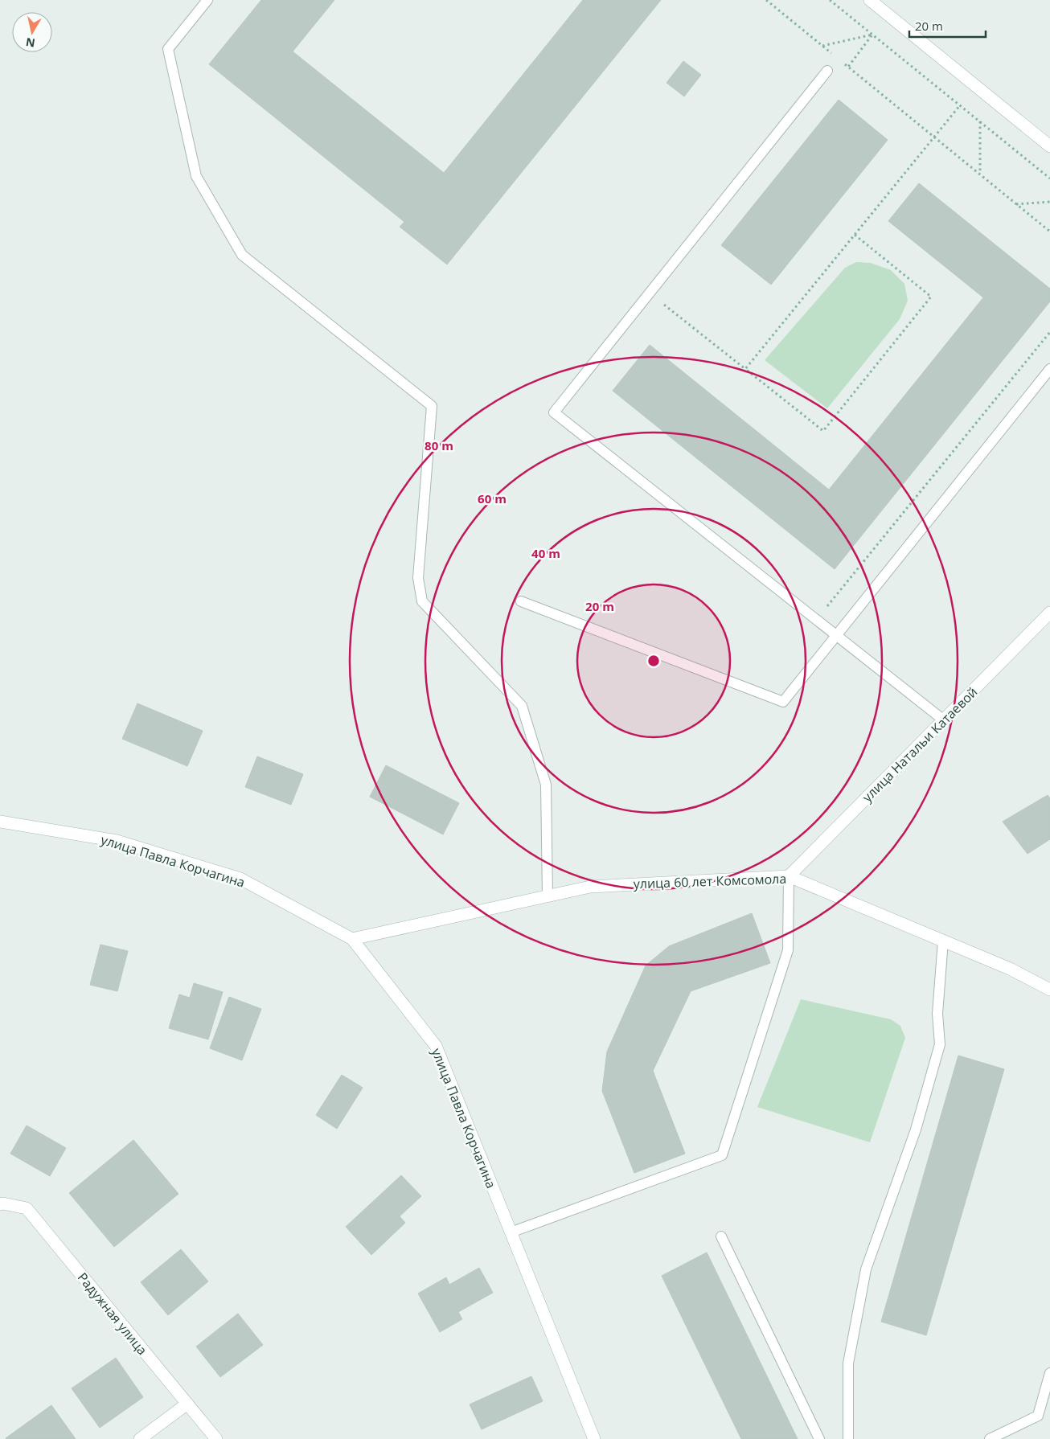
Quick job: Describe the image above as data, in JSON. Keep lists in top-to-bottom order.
{
  "streets": {
    "street": [
      "улица Натальи Катаевой",
      "улица Павла Корчагина",
      "улица 60 лет Комсомола",
      "Радужная улица"
    ]
  },
  "crossings": [
    ["улица Натальи Катаевой", "улица 60 лет Комсомола"],
    ["улица Павла Корчагина", "улица 60 лет Комсомола"]
  ],
  "scale_bar": "20 m",
  "north": "bottom",
  "rings": [
    "80 m",
    "60 m",
    "40 m",
    "20 m"
  ]
}
